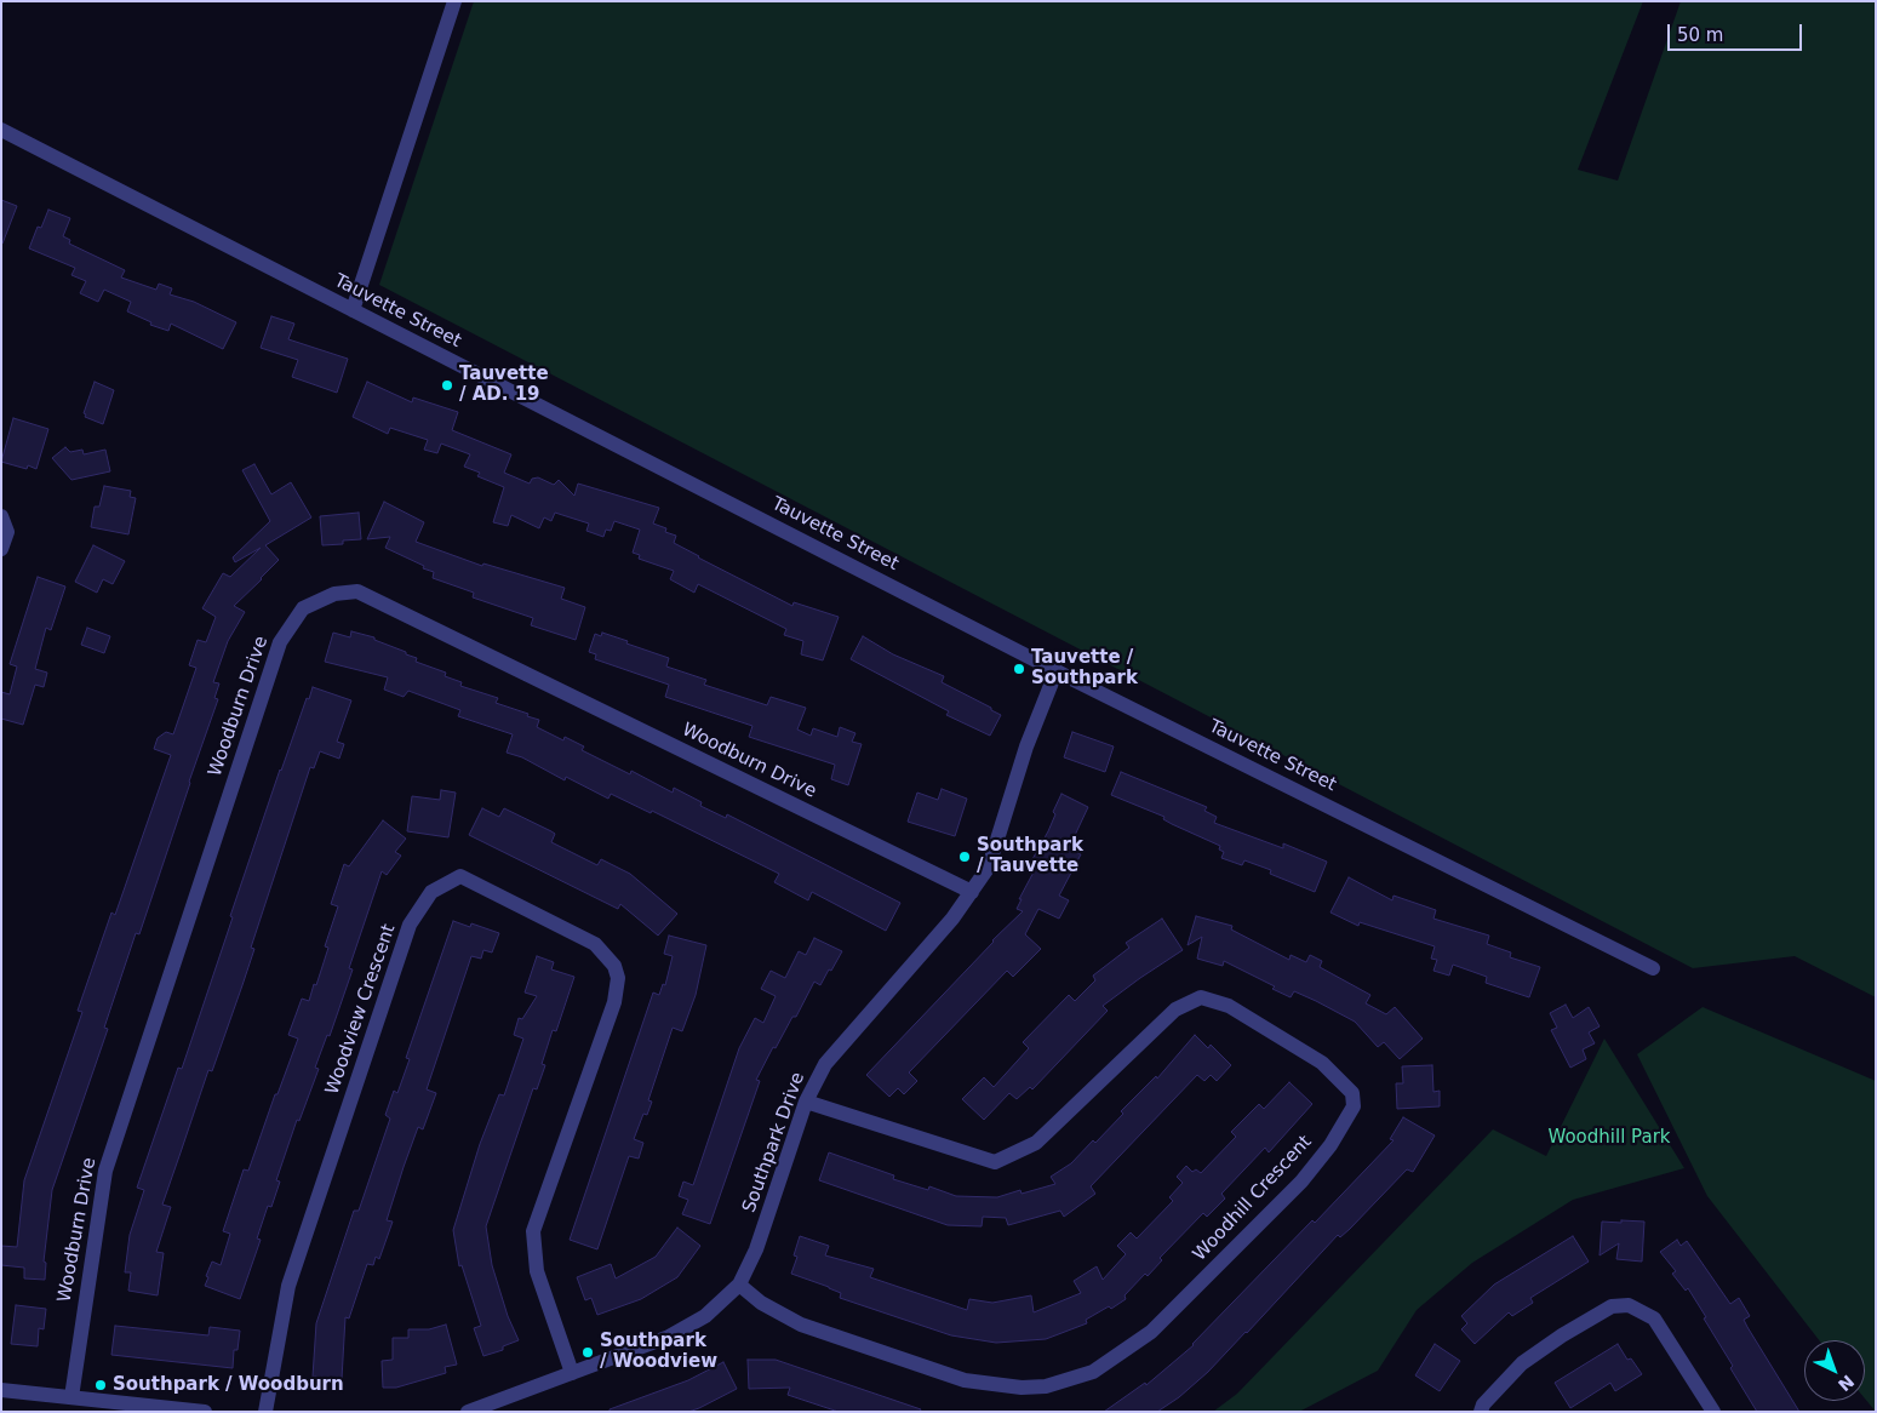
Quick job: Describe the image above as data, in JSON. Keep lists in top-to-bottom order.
{
  "streets": {
    "street": [
      "Tauvette Street",
      "Woodburn Drive",
      "Woodview Crescent",
      "Southpark Drive",
      "Woodhill Crescent"
    ]
  },
  "crossings": [
    ["Tauvette Street", "Southpark Drive"],
    ["Woodburn Drive", "Southpark Drive"],
    ["Woodview Crescent", "Southpark Drive"],
    ["Southpark Drive", "Woodhill Crescent"]
  ],
  "parks": ["Woodhill Park"],
  "places": [
    "Tauvette / AD. 19",
    "Tauvette / Southpark",
    "Southpark / Tauvette",
    "Southpark / Woodview",
    "Southpark / Woodburn"
  ],
  "scale_bar": "50 m",
  "north": "bottom right"
}
